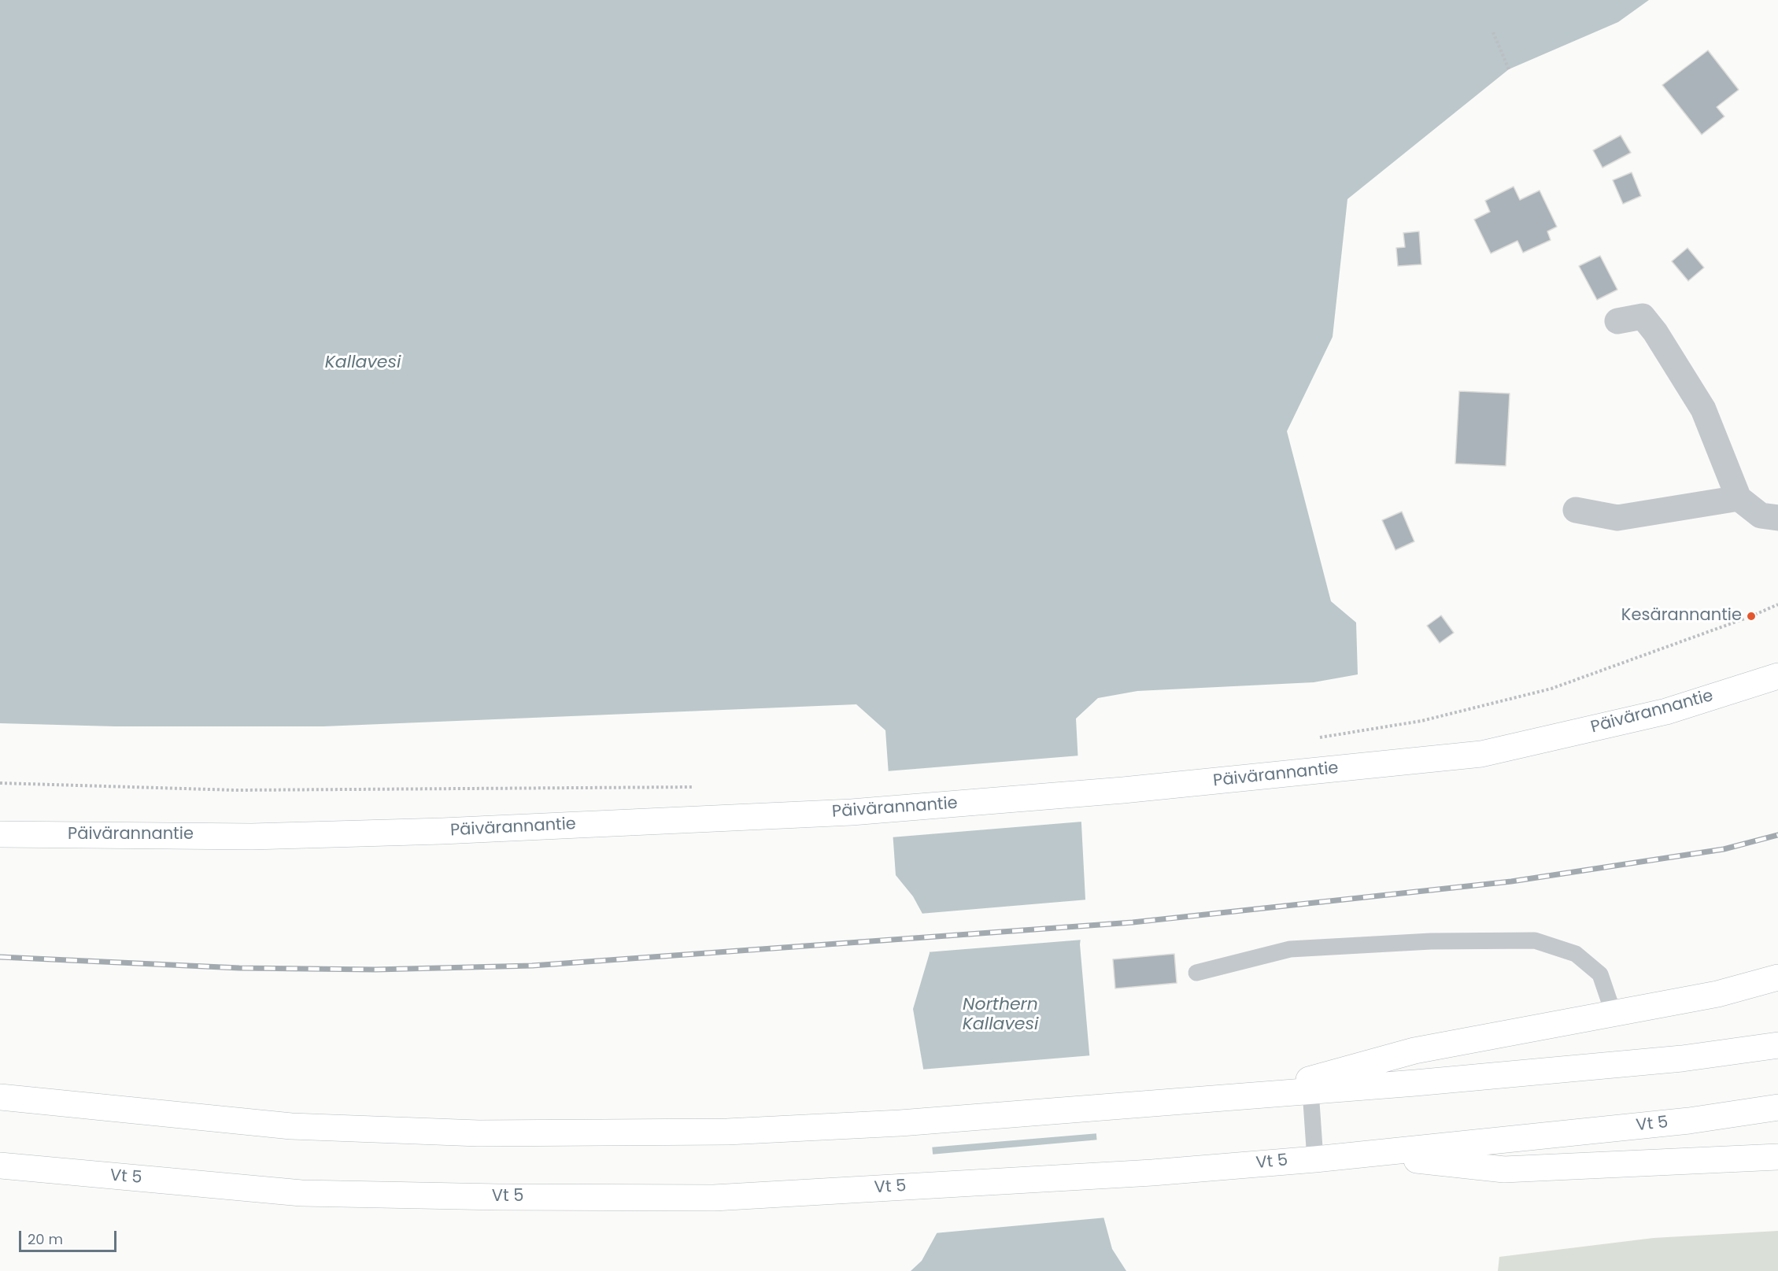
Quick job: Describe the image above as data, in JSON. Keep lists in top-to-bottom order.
{
  "streets": {
    "main road": ["Päivärannantie", "Vt 5"]
  },
  "water": ["Kallavesi", "Northern Kallavesi"],
  "places": ["Kesärannantie"],
  "scale_bar": "20 m"
}
